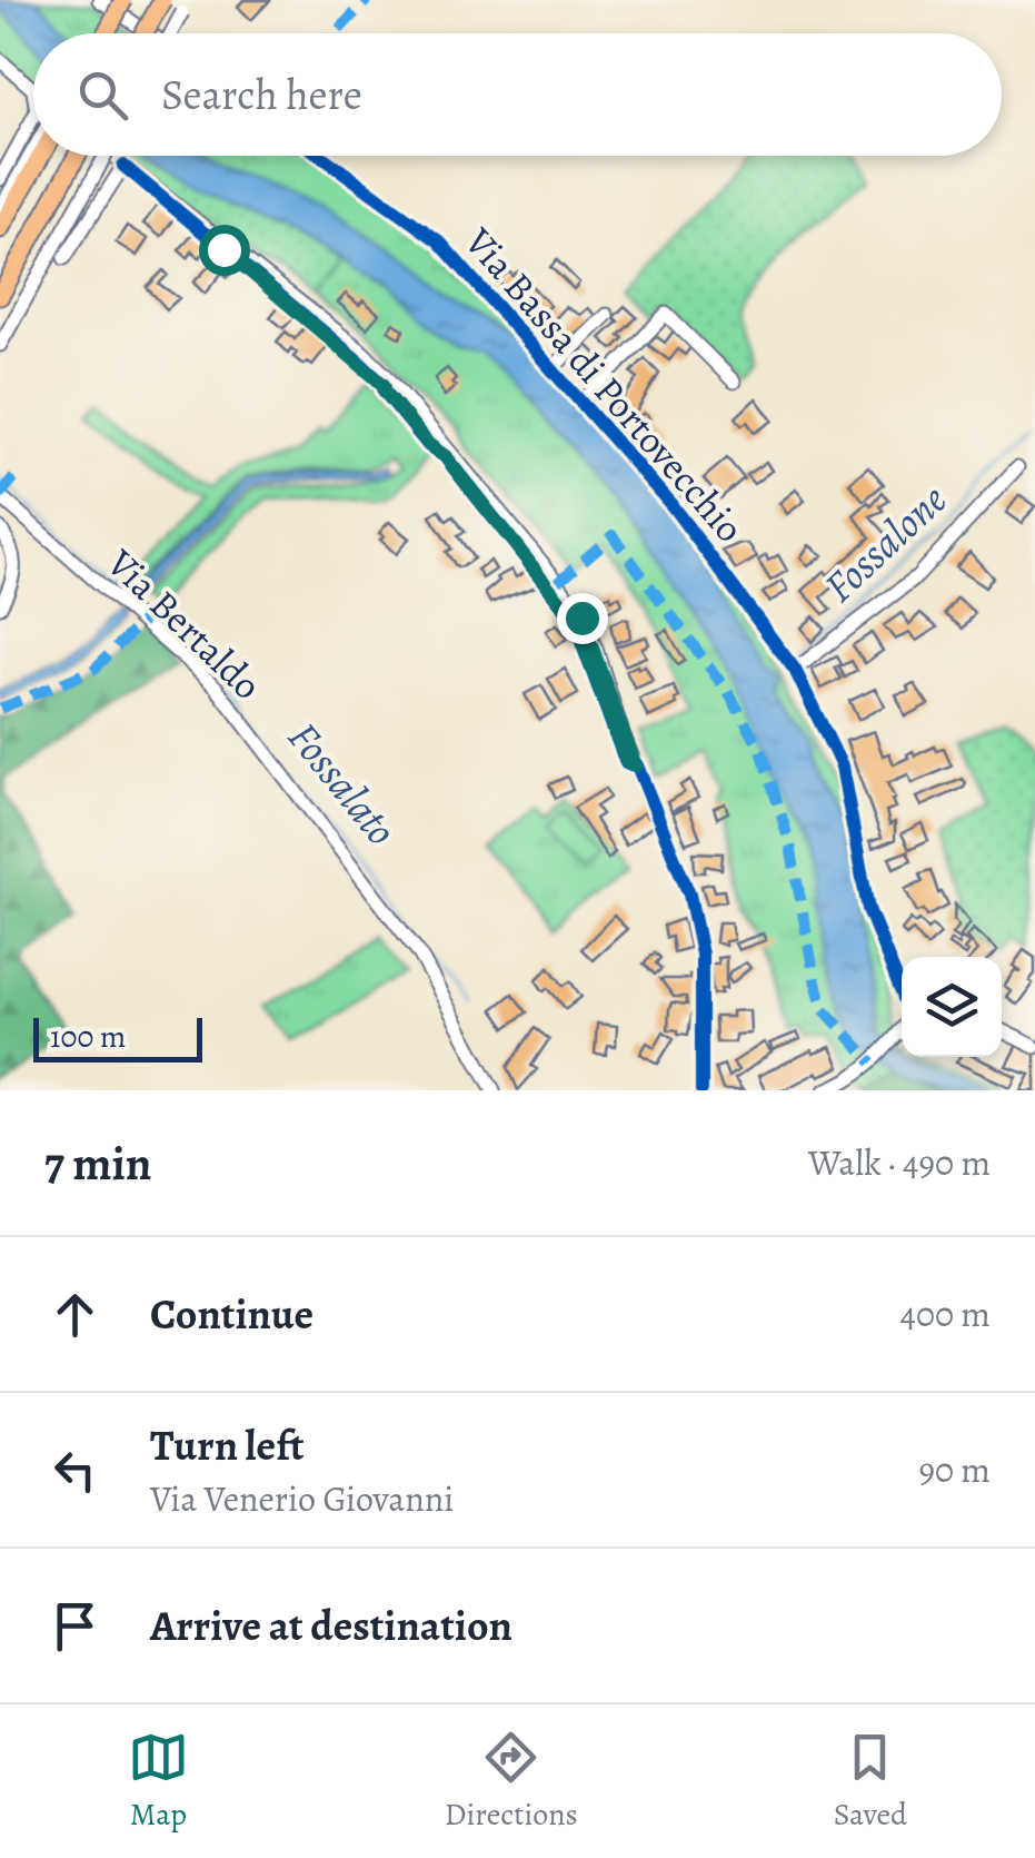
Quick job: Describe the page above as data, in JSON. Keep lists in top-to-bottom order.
{
  "streets": {
    "street": ["Via Bassa di Portovecchio", "Via Bertaldo"]
  },
  "water": ["Fossalone", "Fossalato"],
  "scale_bar": "100 m",
  "page": {
    "search": "Search here",
    "scale": "100 m",
    "heading": ["7 min", "Walk · 490 m"],
    "list": [
      ["Continue", "400 m"],
      ["Turn left", "Via Venerio Giovanni", "90 m"],
      "Arrive at destination"
    ],
    "nav": ["Map", "Directions", "Saved"]
  }
}
